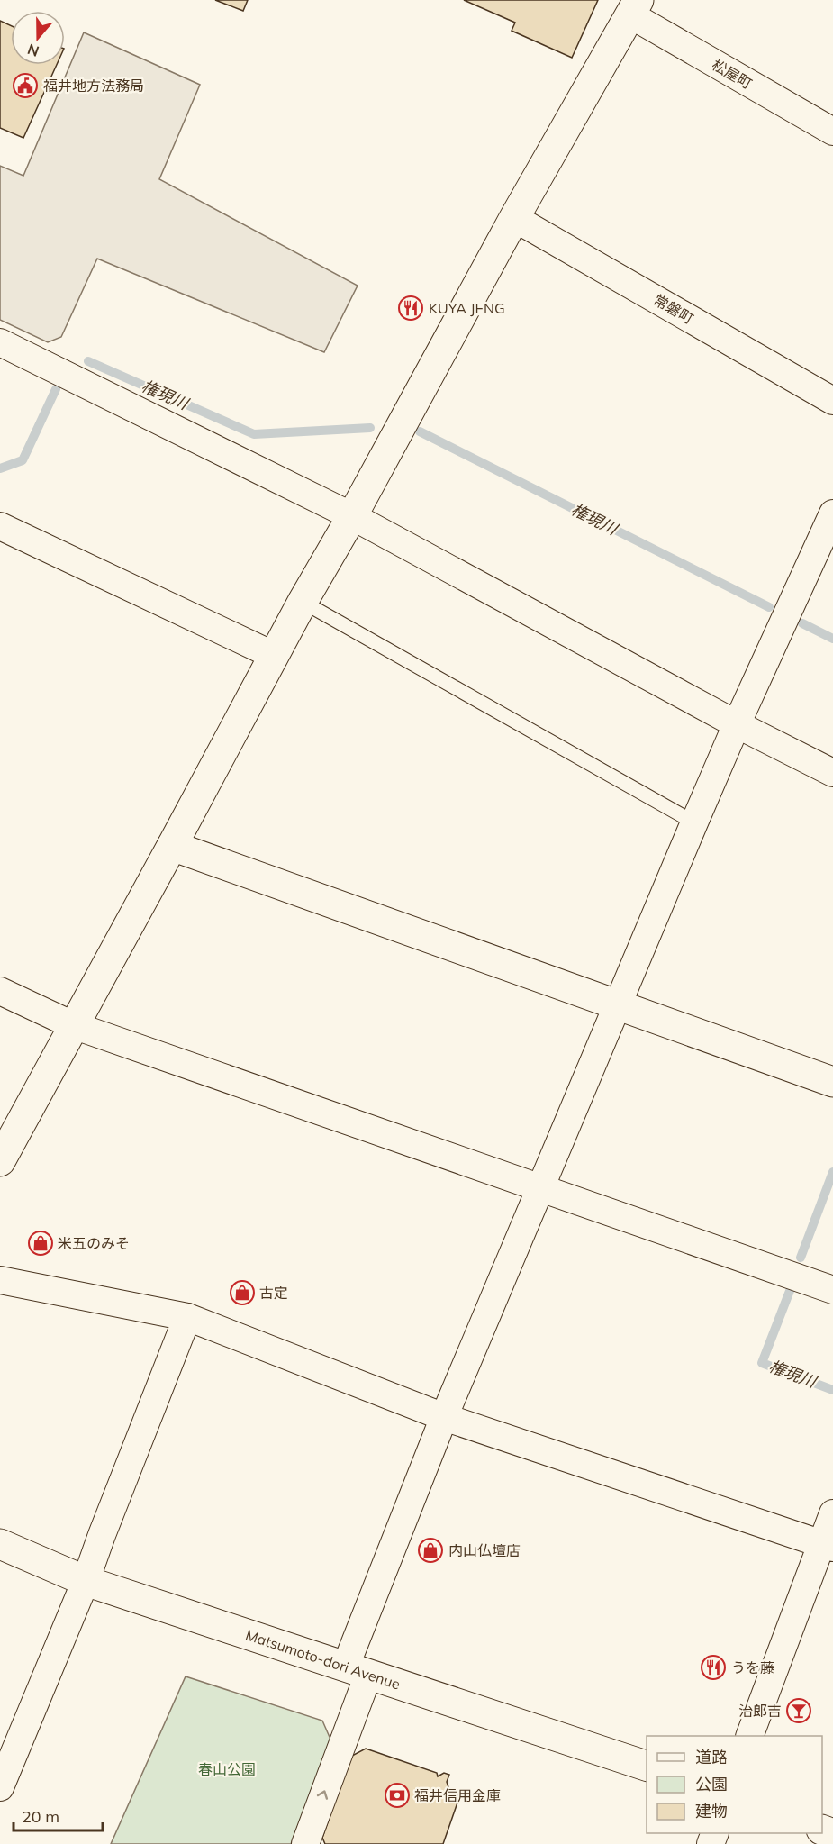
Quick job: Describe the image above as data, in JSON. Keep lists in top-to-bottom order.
{
  "streets": {
    "street": ["松屋町", "常磐町", "Matsumoto-dori Avenue"]
  },
  "water": ["権現川"],
  "parks": ["春山公園"],
  "places": {
    "public building": ["福井地方法務局"],
    "restaurant": ["KUYA JENG", "うを藤"],
    "shop": ["米五のみそ", "古定", "内山仏壇店"],
    "bar": ["治郎吉"],
    "bank": ["福井信用金庫"]
  },
  "legend": ["道路", "公園", "建物"],
  "scale_bar": "20 m",
  "north": "bottom"
}
